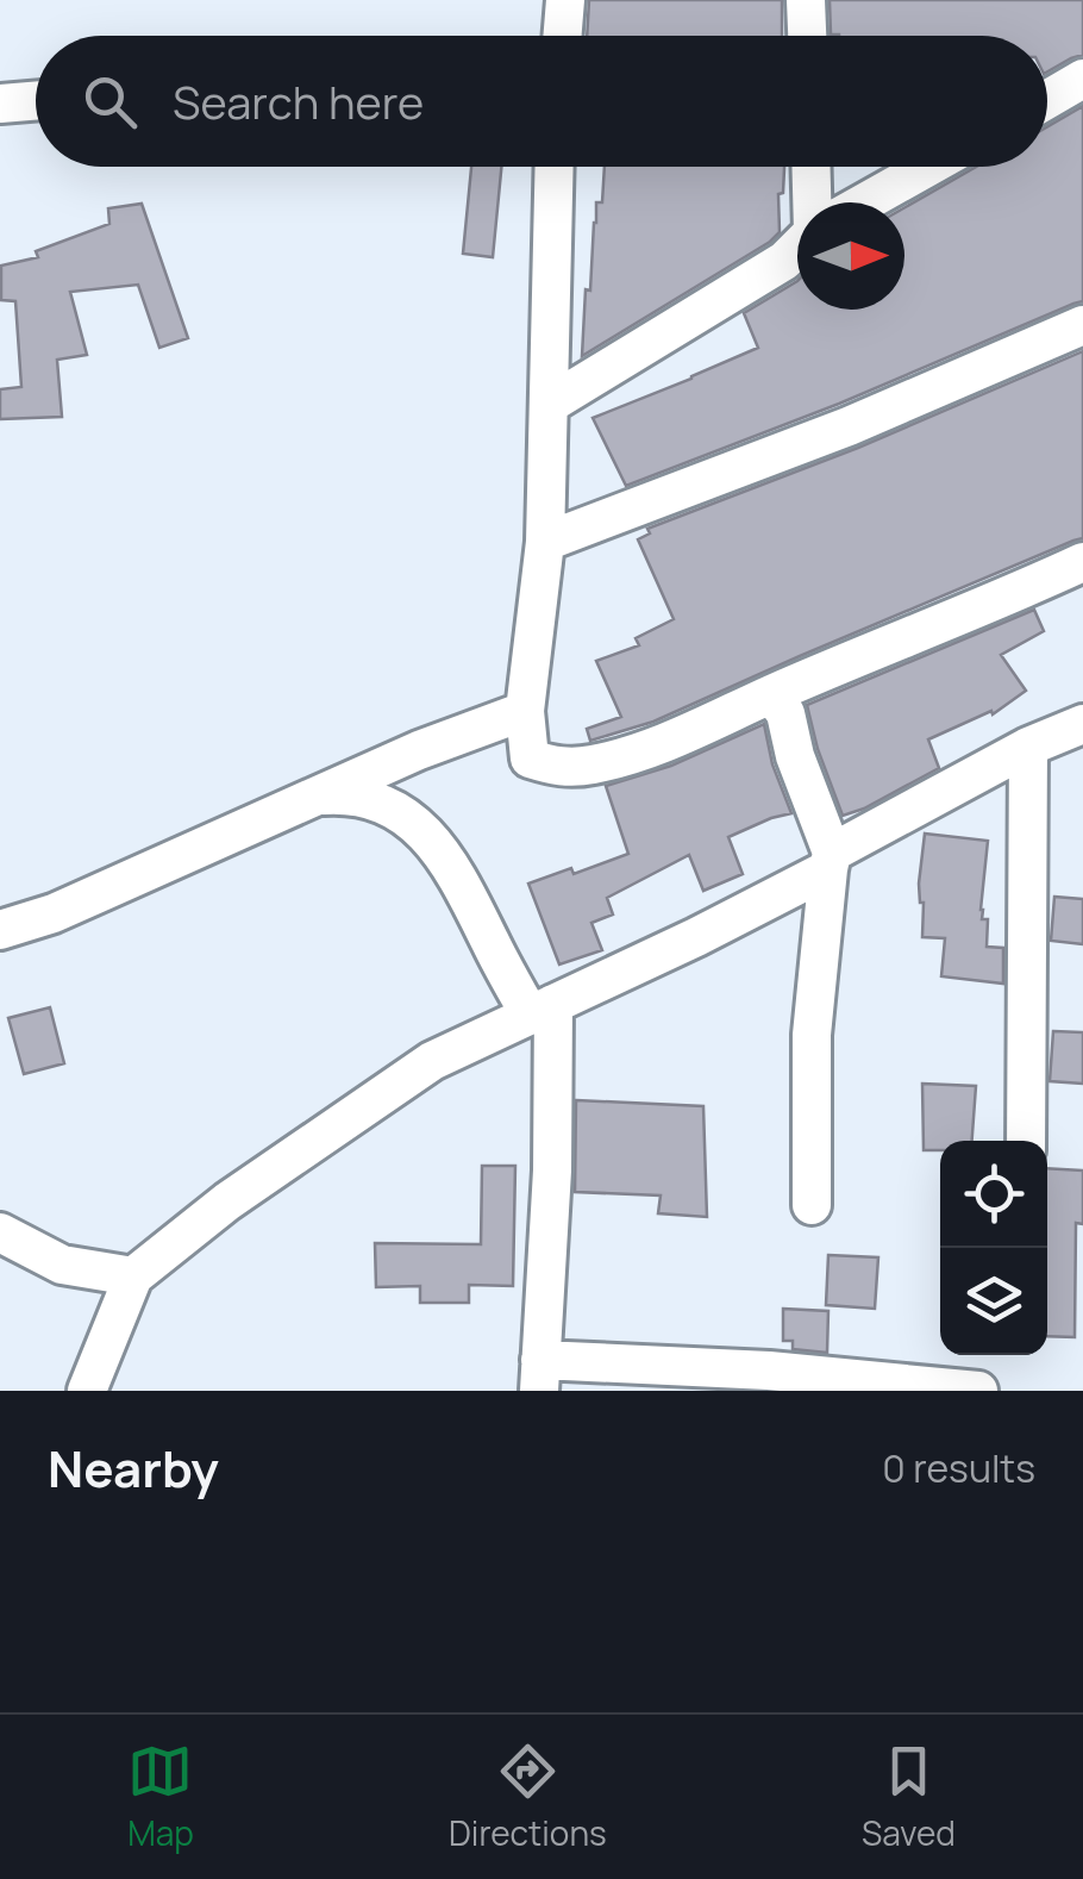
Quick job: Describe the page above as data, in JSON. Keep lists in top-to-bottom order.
{
  "north": "right",
  "page": {
    "search": "Search here",
    "heading": ["Nearby", "0 results"],
    "nav": ["Map", "Directions", "Saved"]
  }
}
